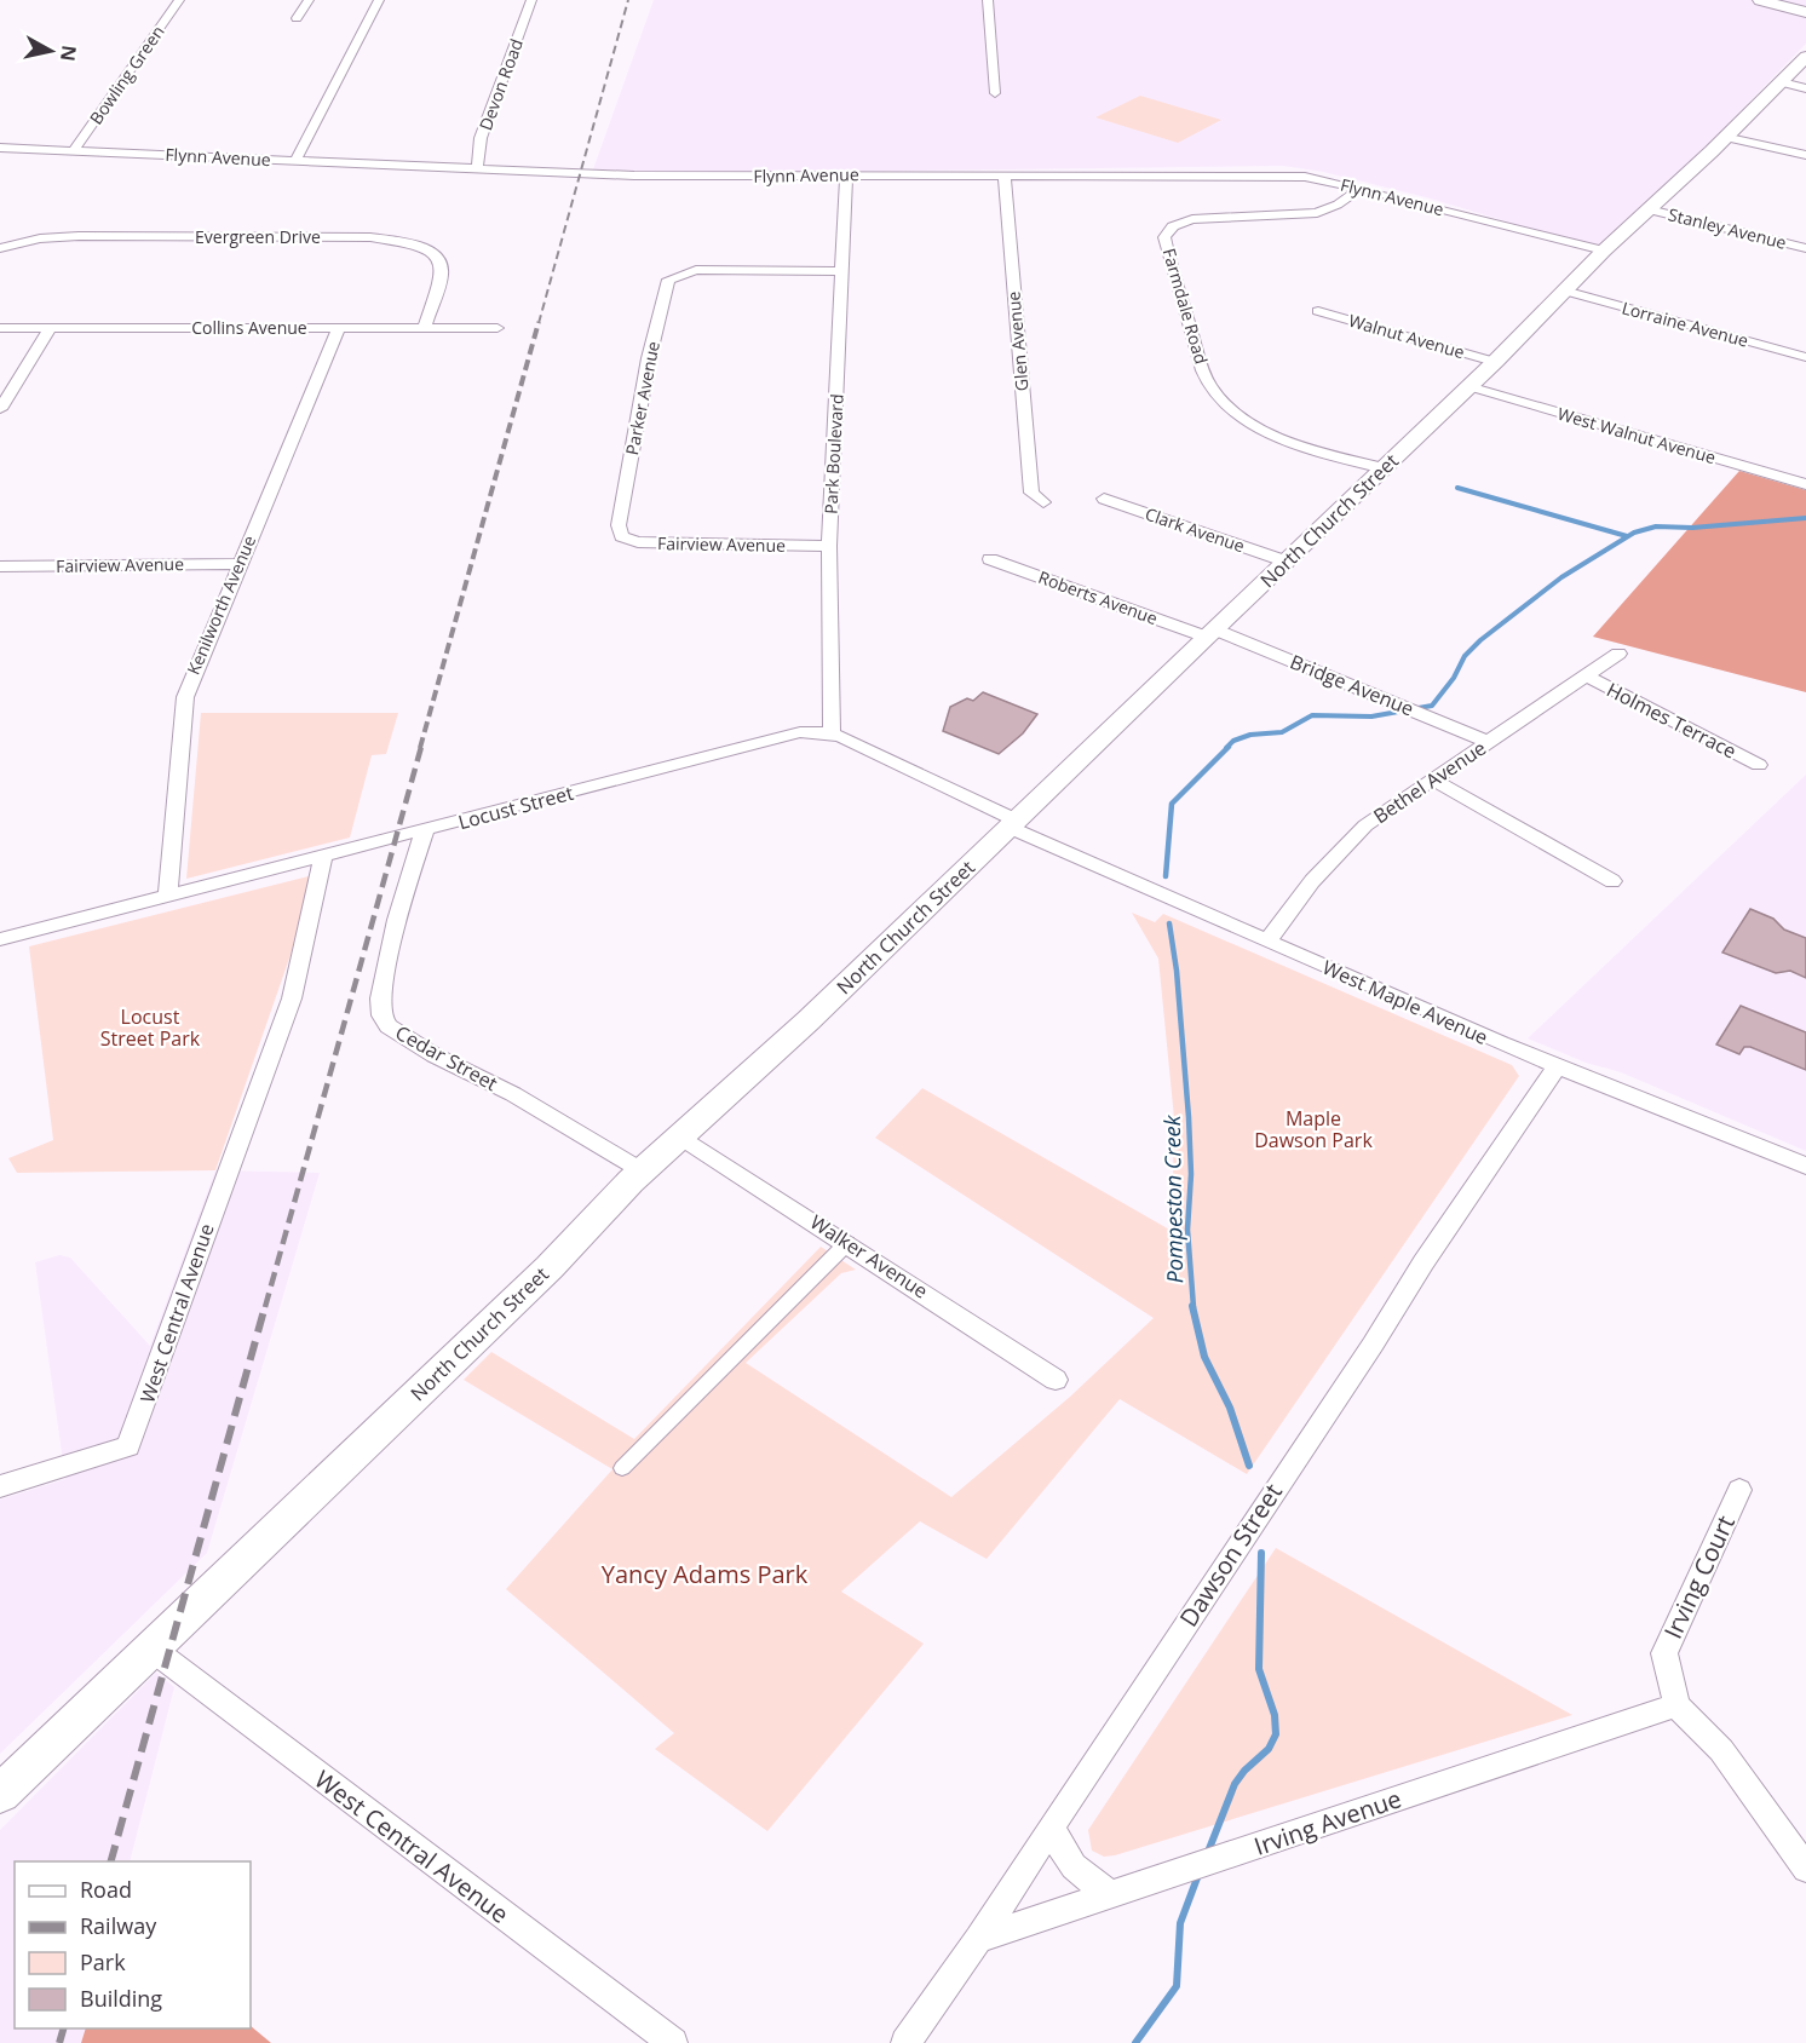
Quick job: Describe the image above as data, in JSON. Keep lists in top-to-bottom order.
{
  "streets": {
    "main road": ["North Church Street"],
    "street": [
      "Bowling Green",
      "Devon Road",
      "Flynn Avenue",
      "Stanley Avenue",
      "Evergreen Drive",
      "Farmdale Road",
      "Lorraine Avenue",
      "Collins Avenue",
      "Walnut Avenue",
      "Glen Avenue",
      "Parker Avenue",
      "West Walnut Avenue",
      "Park Boulevard",
      "Clark Avenue",
      "Fairview Avenue",
      "Roberts Avenue",
      "Kenilworth Avenue",
      "Bridge Avenue",
      "Holmes Terrace",
      "Bethel Avenue",
      "Locust Street",
      "West Maple Avenue",
      "Cedar Street",
      "Walker Avenue",
      "West Central Avenue",
      "Dawson Street",
      "Irving Court",
      "Irving Avenue"
    ]
  },
  "crossings": [
    ["Bowling Green", "Flynn Avenue"],
    ["Devon Road", "Flynn Avenue"],
    ["Flynn Avenue", "Farmdale Road"],
    ["Flynn Avenue", "Glen Avenue"],
    ["Flynn Avenue", "Park Boulevard"],
    ["Flynn Avenue", "North Church Street"],
    ["Stanley Avenue", "North Church Street"],
    ["Evergreen Drive", "Collins Avenue"],
    ["Farmdale Road", "North Church Street"],
    ["Lorraine Avenue", "North Church Street"],
    ["Collins Avenue", "Kenilworth Avenue"],
    ["Walnut Avenue", "North Church Street"],
    ["Parker Avenue", "Park Boulevard"],
    ["Parker Avenue", "Fairview Avenue"],
    ["West Walnut Avenue", "North Church Street"],
    ["Park Boulevard", "Fairview Avenue"],
    ["Park Boulevard", "Locust Street"],
    ["North Church Street", "Clark Avenue"],
    ["North Church Street", "Roberts Avenue"],
    ["North Church Street", "Bridge Avenue"],
    ["North Church Street", "Locust Street"],
    ["North Church Street", "West Maple Avenue"],
    ["North Church Street", "Cedar Street"],
    ["North Church Street", "Walker Avenue"],
    ["North Church Street", "West Central Avenue"],
    ["Fairview Avenue", "Kenilworth Avenue"],
    ["Roberts Avenue", "Bridge Avenue"],
    ["Kenilworth Avenue", "Locust Street"],
    ["Bridge Avenue", "Bethel Avenue"],
    ["Holmes Terrace", "Bethel Avenue"],
    ["Bethel Avenue", "West Maple Avenue"],
    ["Locust Street", "West Maple Avenue"],
    ["Locust Street", "Cedar Street"],
    ["Locust Street", "West Central Avenue"],
    ["West Maple Avenue", "Dawson Street"],
    ["Dawson Street", "Irving Avenue"],
    ["Irving Court", "Irving Avenue"]
  ],
  "water": ["Pompeston Creek"],
  "parks": ["Locust Street Park", "Maple Dawson Park", "Yancy Adams Park"],
  "legend": [
    "Road",
    "Railway",
    "Park",
    "Building"
  ],
  "north": "right"
}
